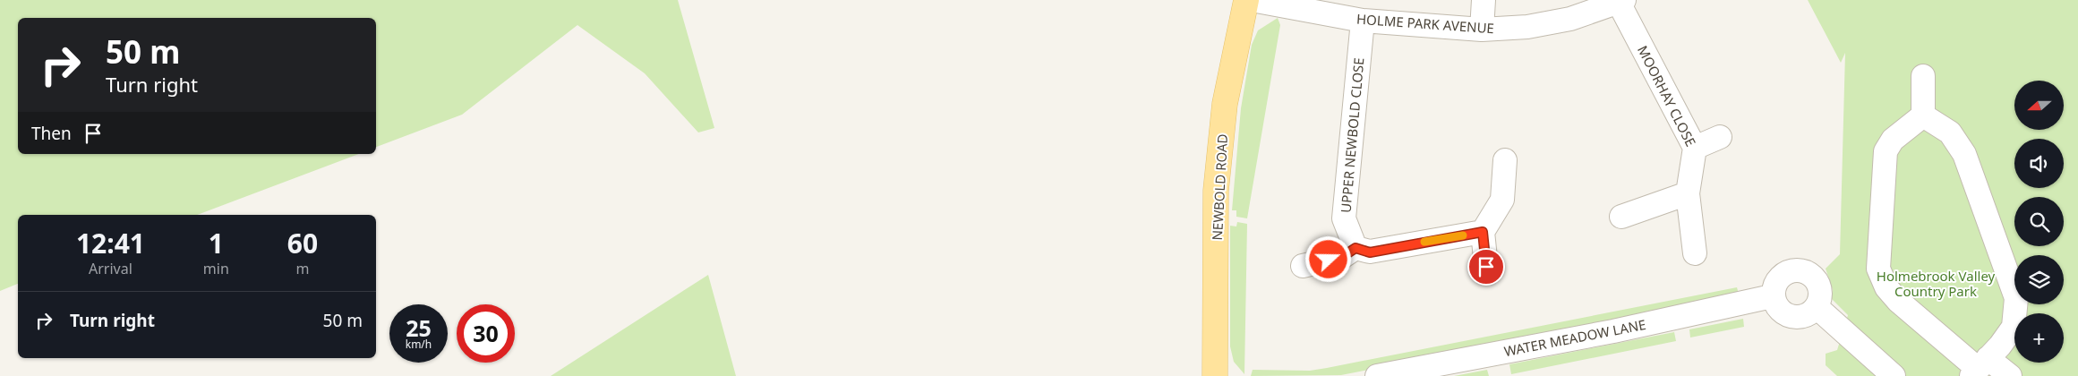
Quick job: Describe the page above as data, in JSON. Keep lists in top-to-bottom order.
{
  "streets": {
    "main road": ["NEWBOLD ROAD"],
    "street": [
      "HOLME PARK AVENUE",
      "MOORHAY CLOSE",
      "UPPER NEWBOLD CLOSE",
      "WATER MEADOW LANE"
    ]
  },
  "crossings": [
    ["HOLME PARK AVENUE", "MOORHAY CLOSE"],
    ["HOLME PARK AVENUE", "UPPER NEWBOLD CLOSE"]
  ],
  "parks": ["Holmebrook Valley Country Park"],
  "north": "left",
  "page": {
    "turn": ["50 m", "Turn right"],
    "map_buttons": "+",
    "then": "Then",
    "eta": [
      "12:41",
      "Arrival",
      "1",
      "min",
      "60",
      "m"
    ],
    "list": [
      {
        "name": "Turn right",
        "value": "50 m"
      }
    ],
    "speed": "25 km/h",
    "limit": "30"
  }
}
